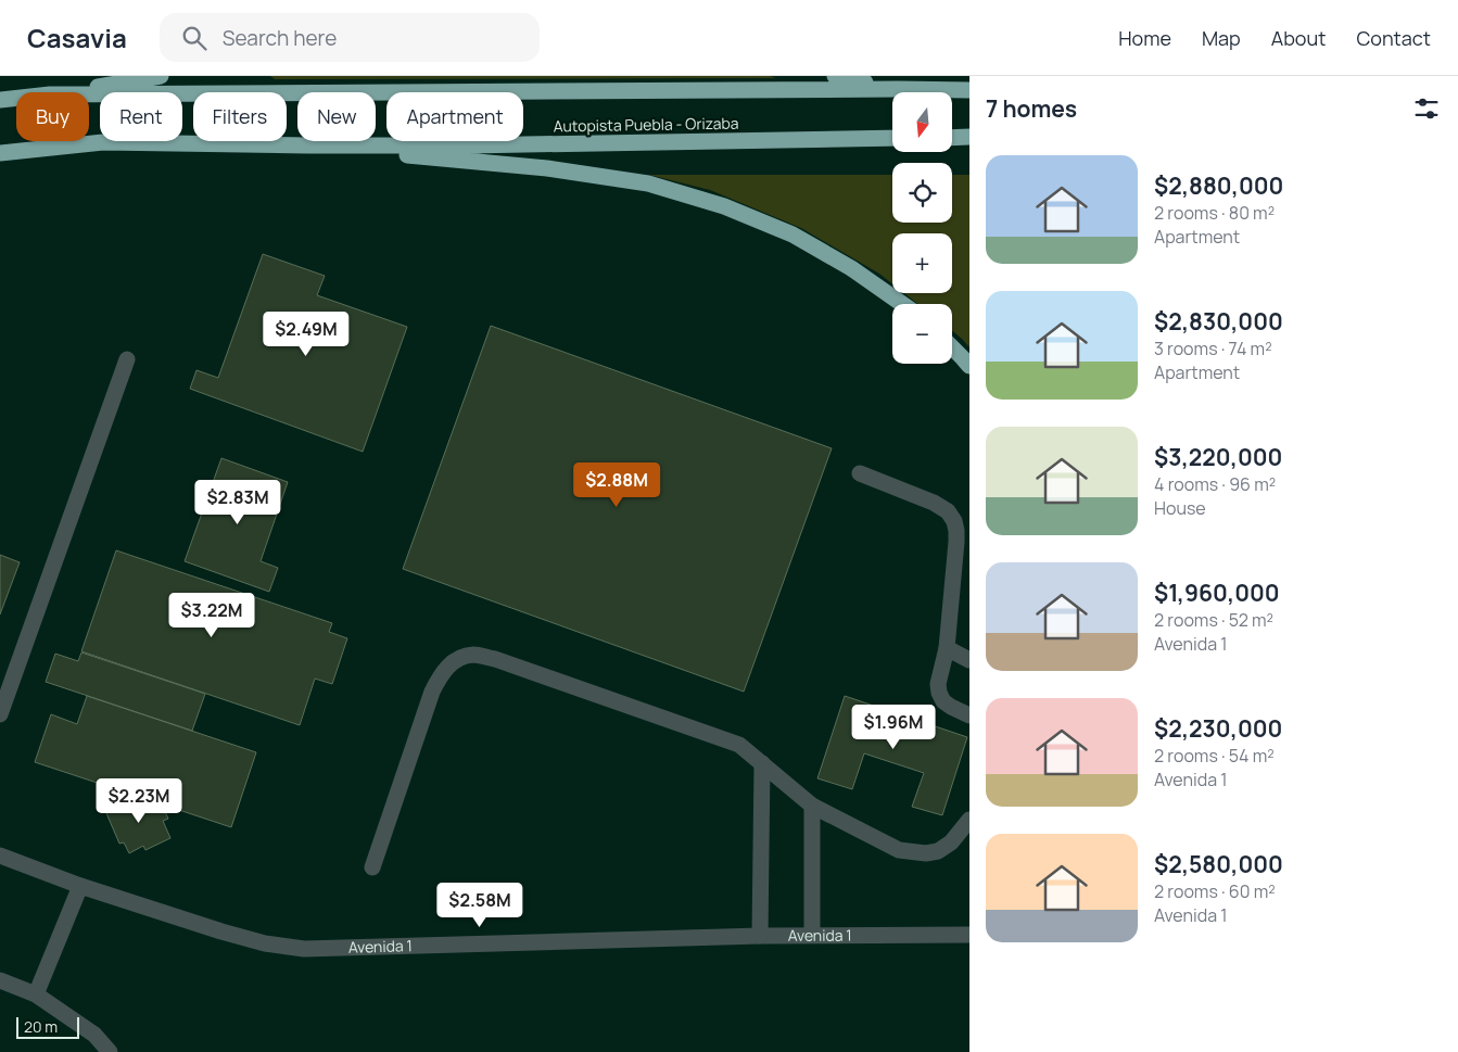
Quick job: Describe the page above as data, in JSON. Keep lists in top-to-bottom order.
{
  "streets": {
    "highway": ["Autopista Puebla - Orizaba"],
    "street": ["Avenida 1"]
  },
  "scale_bar": "20 m",
  "north": "bottom",
  "page": {
    "header": "Casavia",
    "search": "Search here",
    "nav": [
      "Home",
      "Map",
      "About",
      "Contact"
    ],
    "heading": "7 homes",
    "map_buttons": ["+", "−"],
    "chip": [
      "Buy",
      "Rent",
      "Filters",
      "New",
      "Apartment"
    ],
    "list": [
      {
        "name": "$2,880,000",
        "note": "2 rooms · 80 m² · Apartment"
      },
      {
        "name": "$2,830,000",
        "note": "3 rooms · 74 m² · Apartment"
      },
      {
        "name": "$3,220,000",
        "note": "4 rooms · 96 m² · House"
      },
      {
        "name": "$1,960,000",
        "note": "2 rooms · 52 m² · Avenida 1"
      },
      {
        "name": "$2,230,000",
        "note": "2 rooms · 54 m² · Avenida 1"
      },
      {
        "name": "$2,580,000",
        "note": "2 rooms · 60 m² · Avenida 1"
      }
    ],
    "price": [
      "$2.49M",
      "$2.88M",
      "$2.83M",
      "$3.22M",
      "$1.96M",
      "$2.23M",
      "$2.58M"
    ],
    "scale": "20 m"
  }
}
